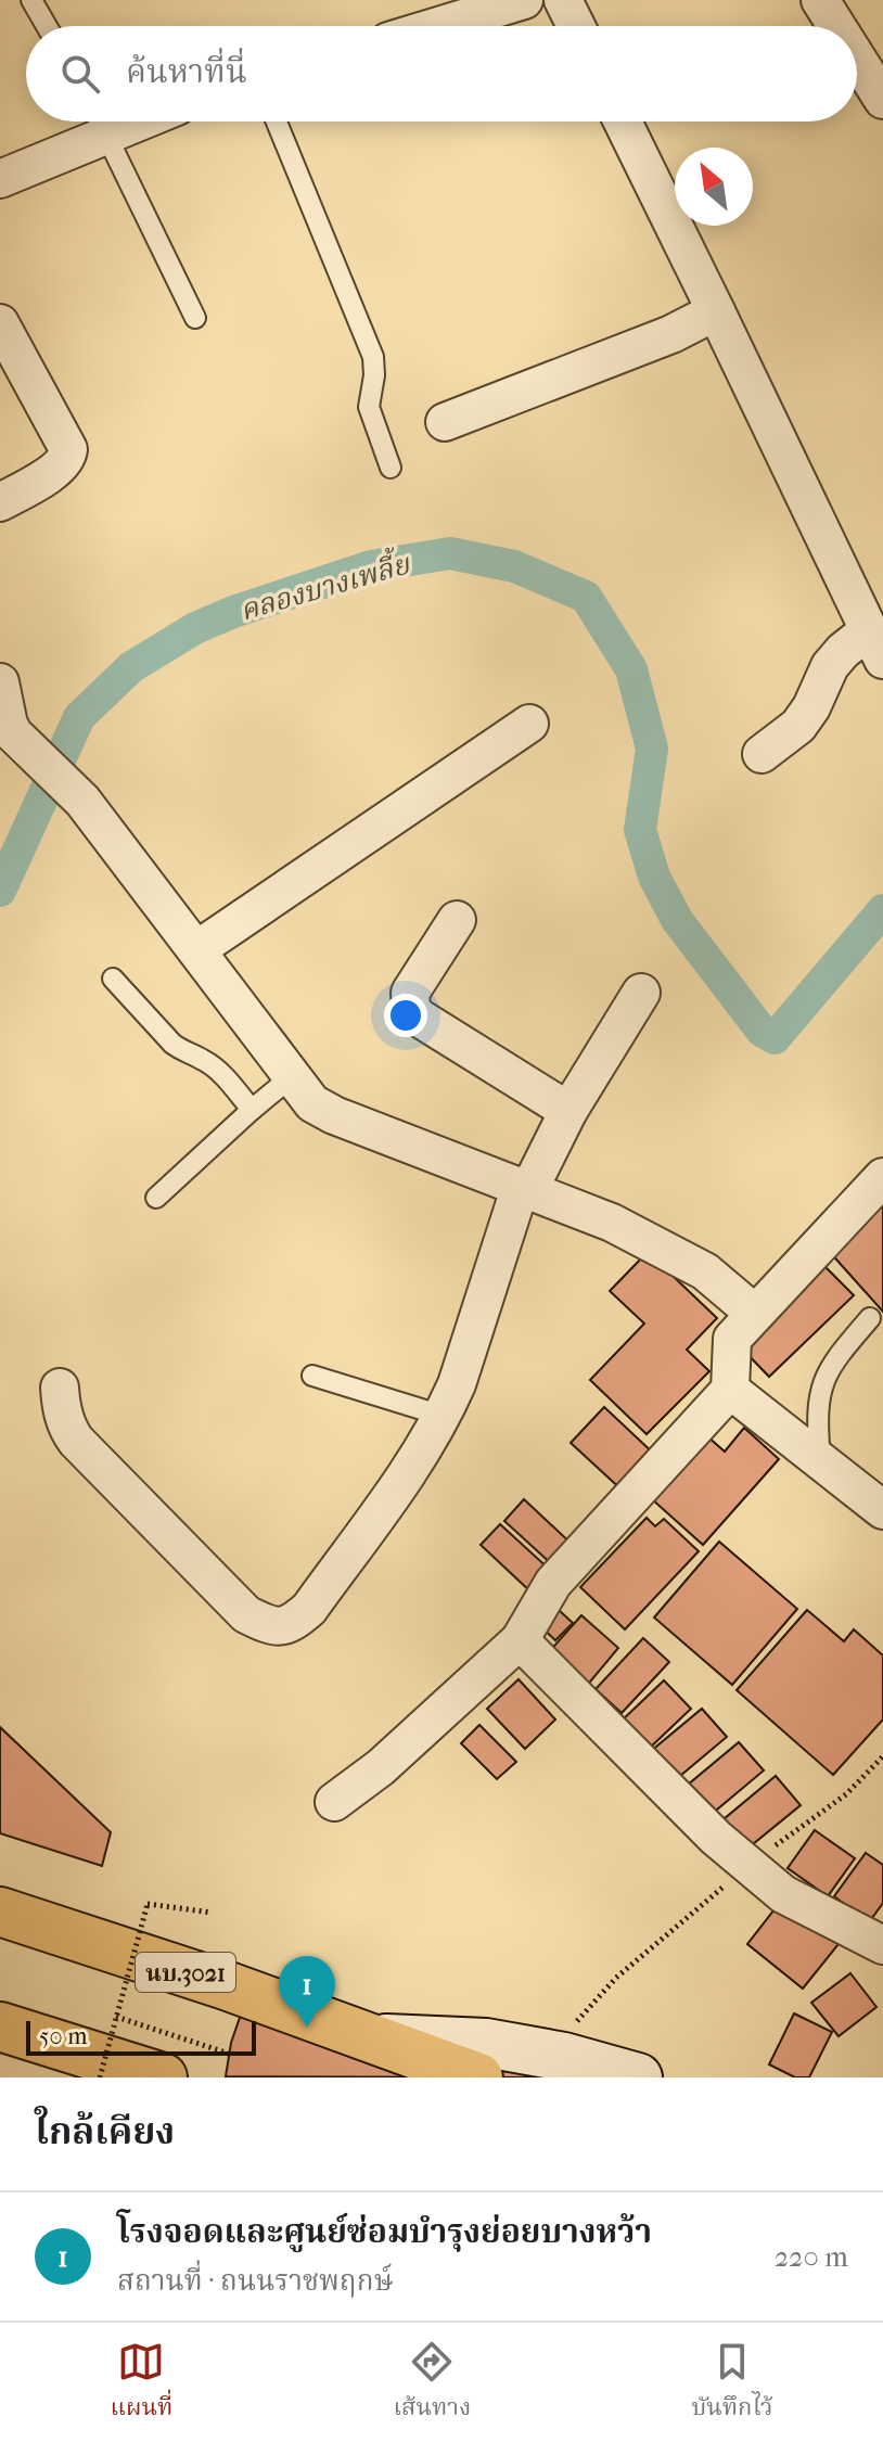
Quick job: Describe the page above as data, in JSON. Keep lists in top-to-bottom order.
{
  "streets": {
    "main road": ["นบ.3021"]
  },
  "water": ["คลองบางเพลี้ย"],
  "scale_bar": "50 m",
  "north": "top left",
  "page": {
    "search": "ค้นหาที่นี่",
    "pins": "1",
    "scale": "50 m",
    "heading": "ใกล้เคียง",
    "list": [
      {
        "mark": "1",
        "name": "โรงจอดและศูนย์ซ่อมบำรุงย่อยบางหว้า",
        "note": "สถานที่ · ถนนราชพฤกษ์",
        "value": "220 m"
      }
    ],
    "nav": ["แผนที่", "เส้นทาง", "บันทึกไว้"]
  }
}
